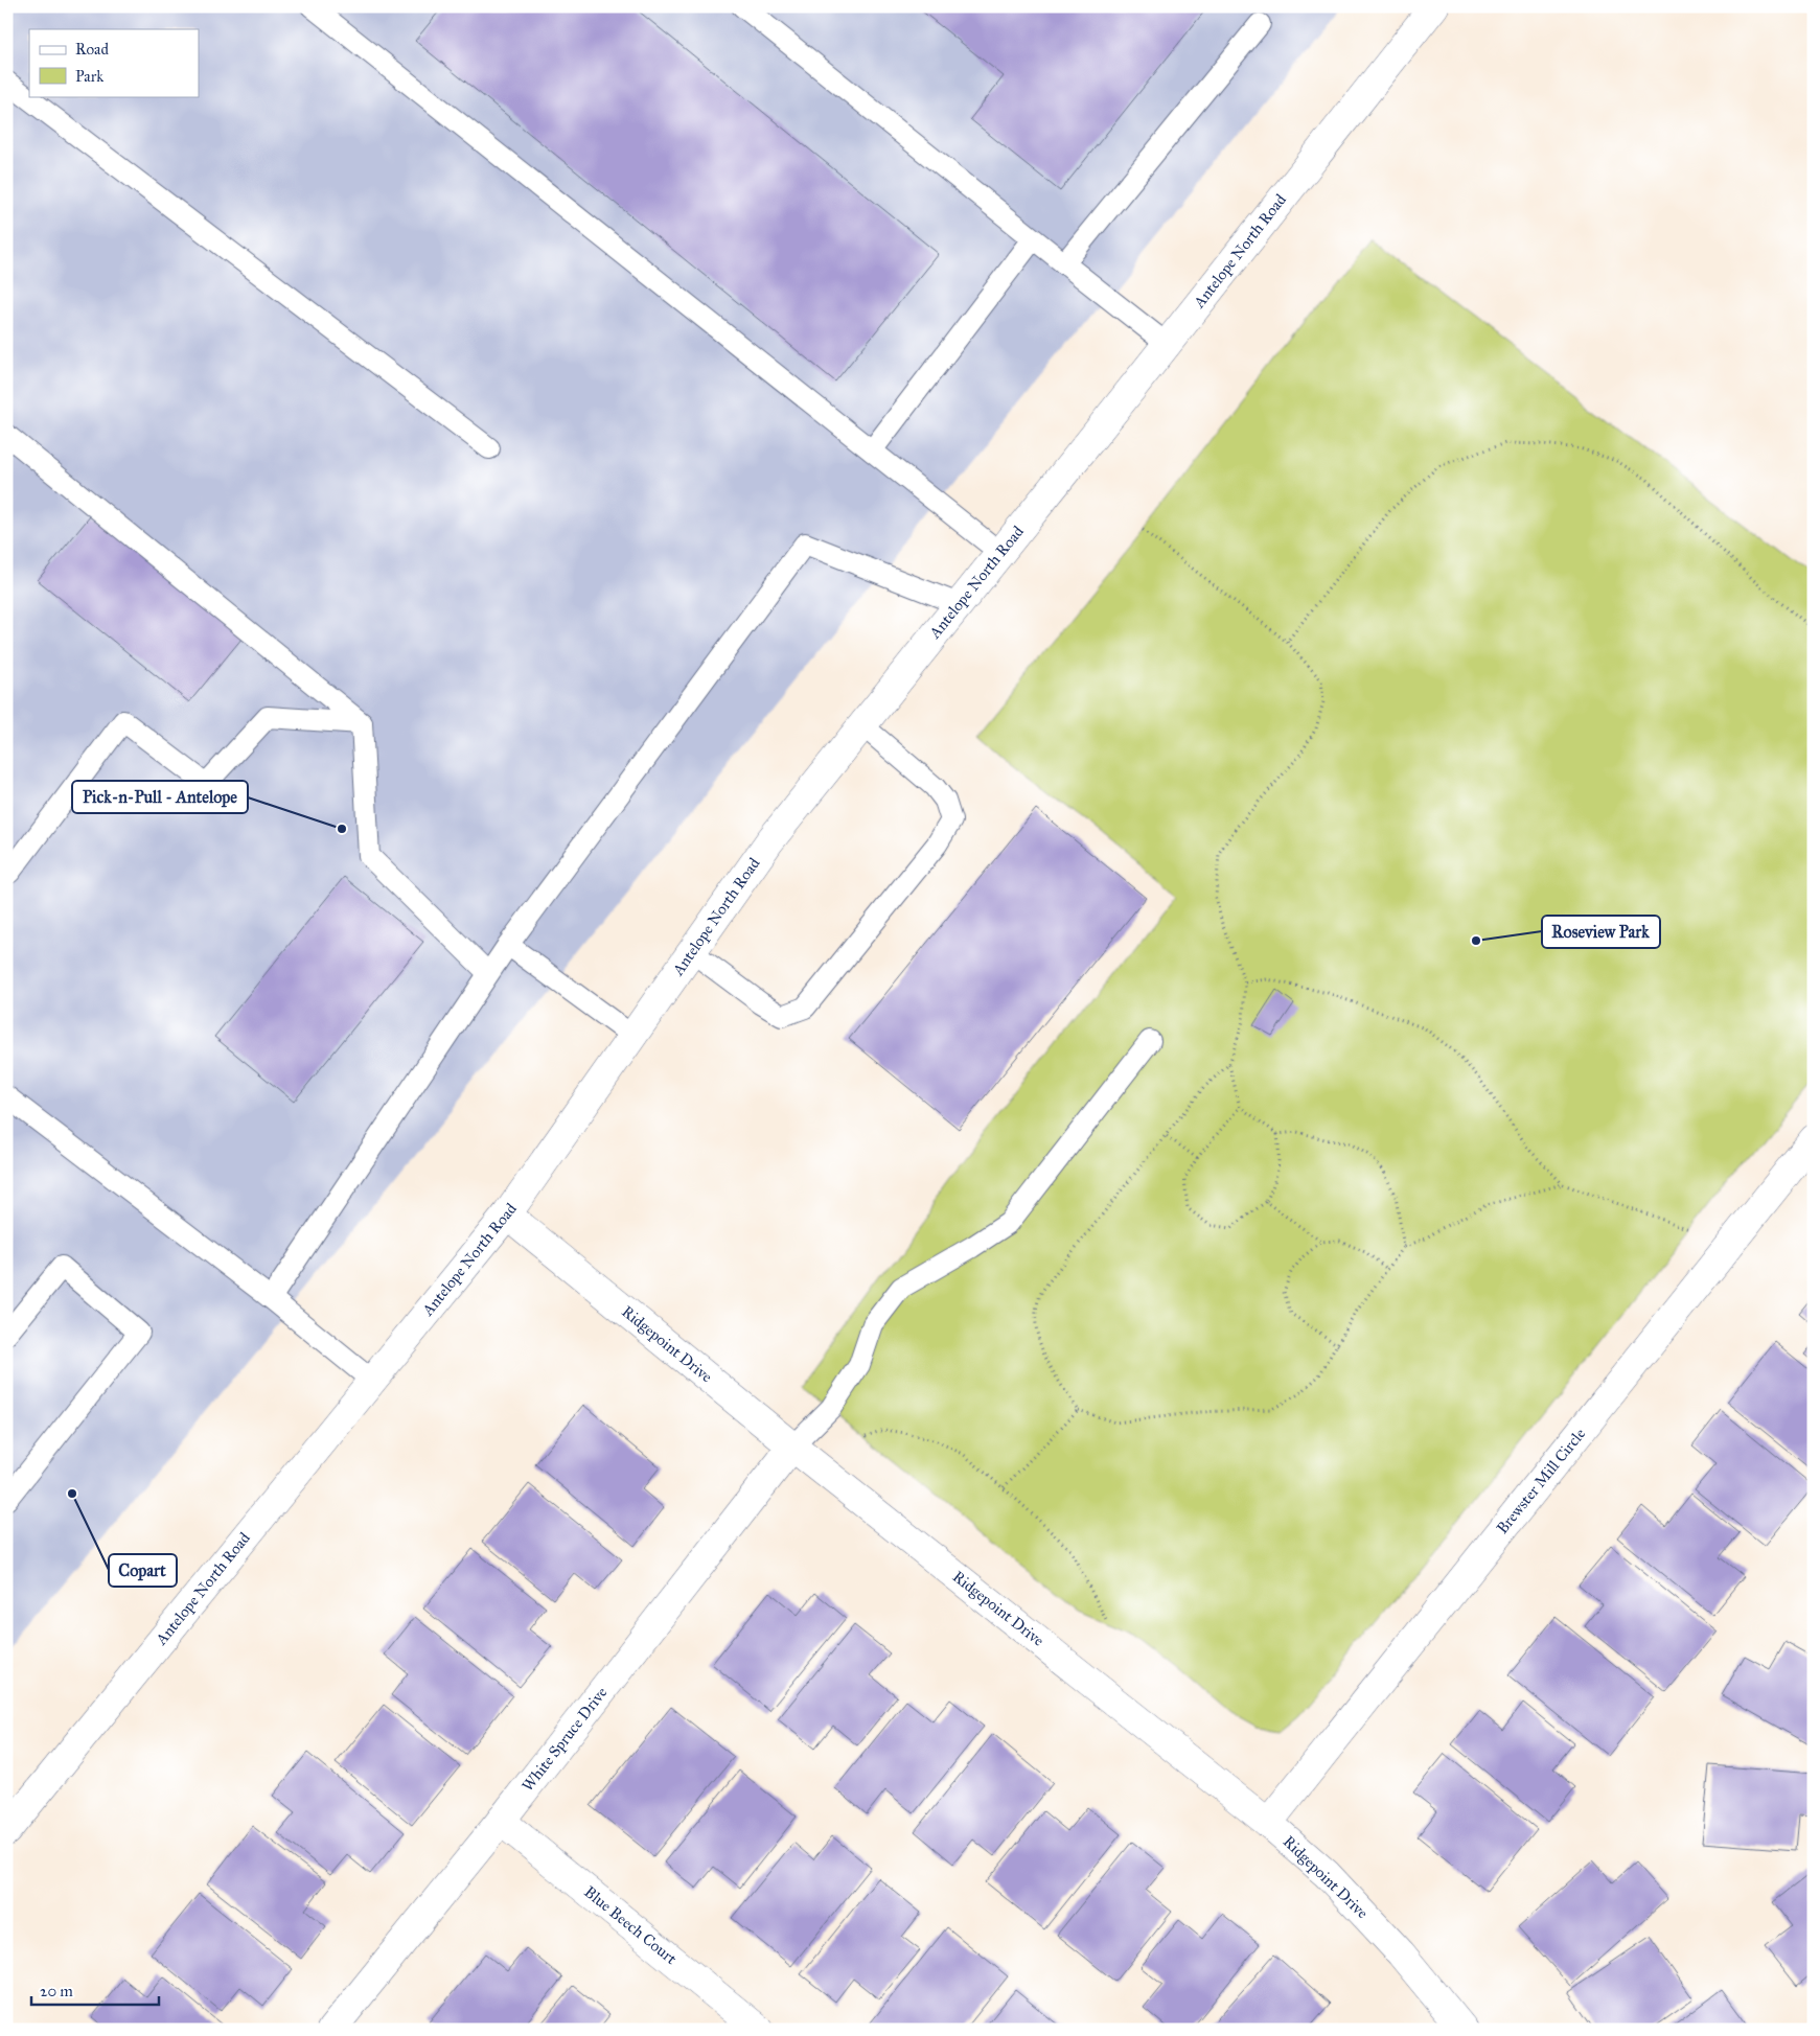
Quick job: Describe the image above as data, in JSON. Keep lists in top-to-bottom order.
{
  "streets": {
    "street": [
      "Antelope North Road",
      "Ridgepoint Drive",
      "Brewster Mill Circle",
      "White Spruce Drive",
      "Blue Beech Court"
    ]
  },
  "crossings": [
    ["Antelope North Road", "Ridgepoint Drive"],
    ["Ridgepoint Drive", "Brewster Mill Circle"],
    ["Ridgepoint Drive", "White Spruce Drive"],
    ["White Spruce Drive", "Blue Beech Court"]
  ],
  "places": ["Pick-n-Pull - Antelope", "Roseview Park", "Copart"],
  "legend": ["Road", "Park"],
  "scale_bar": "20 m"
}
